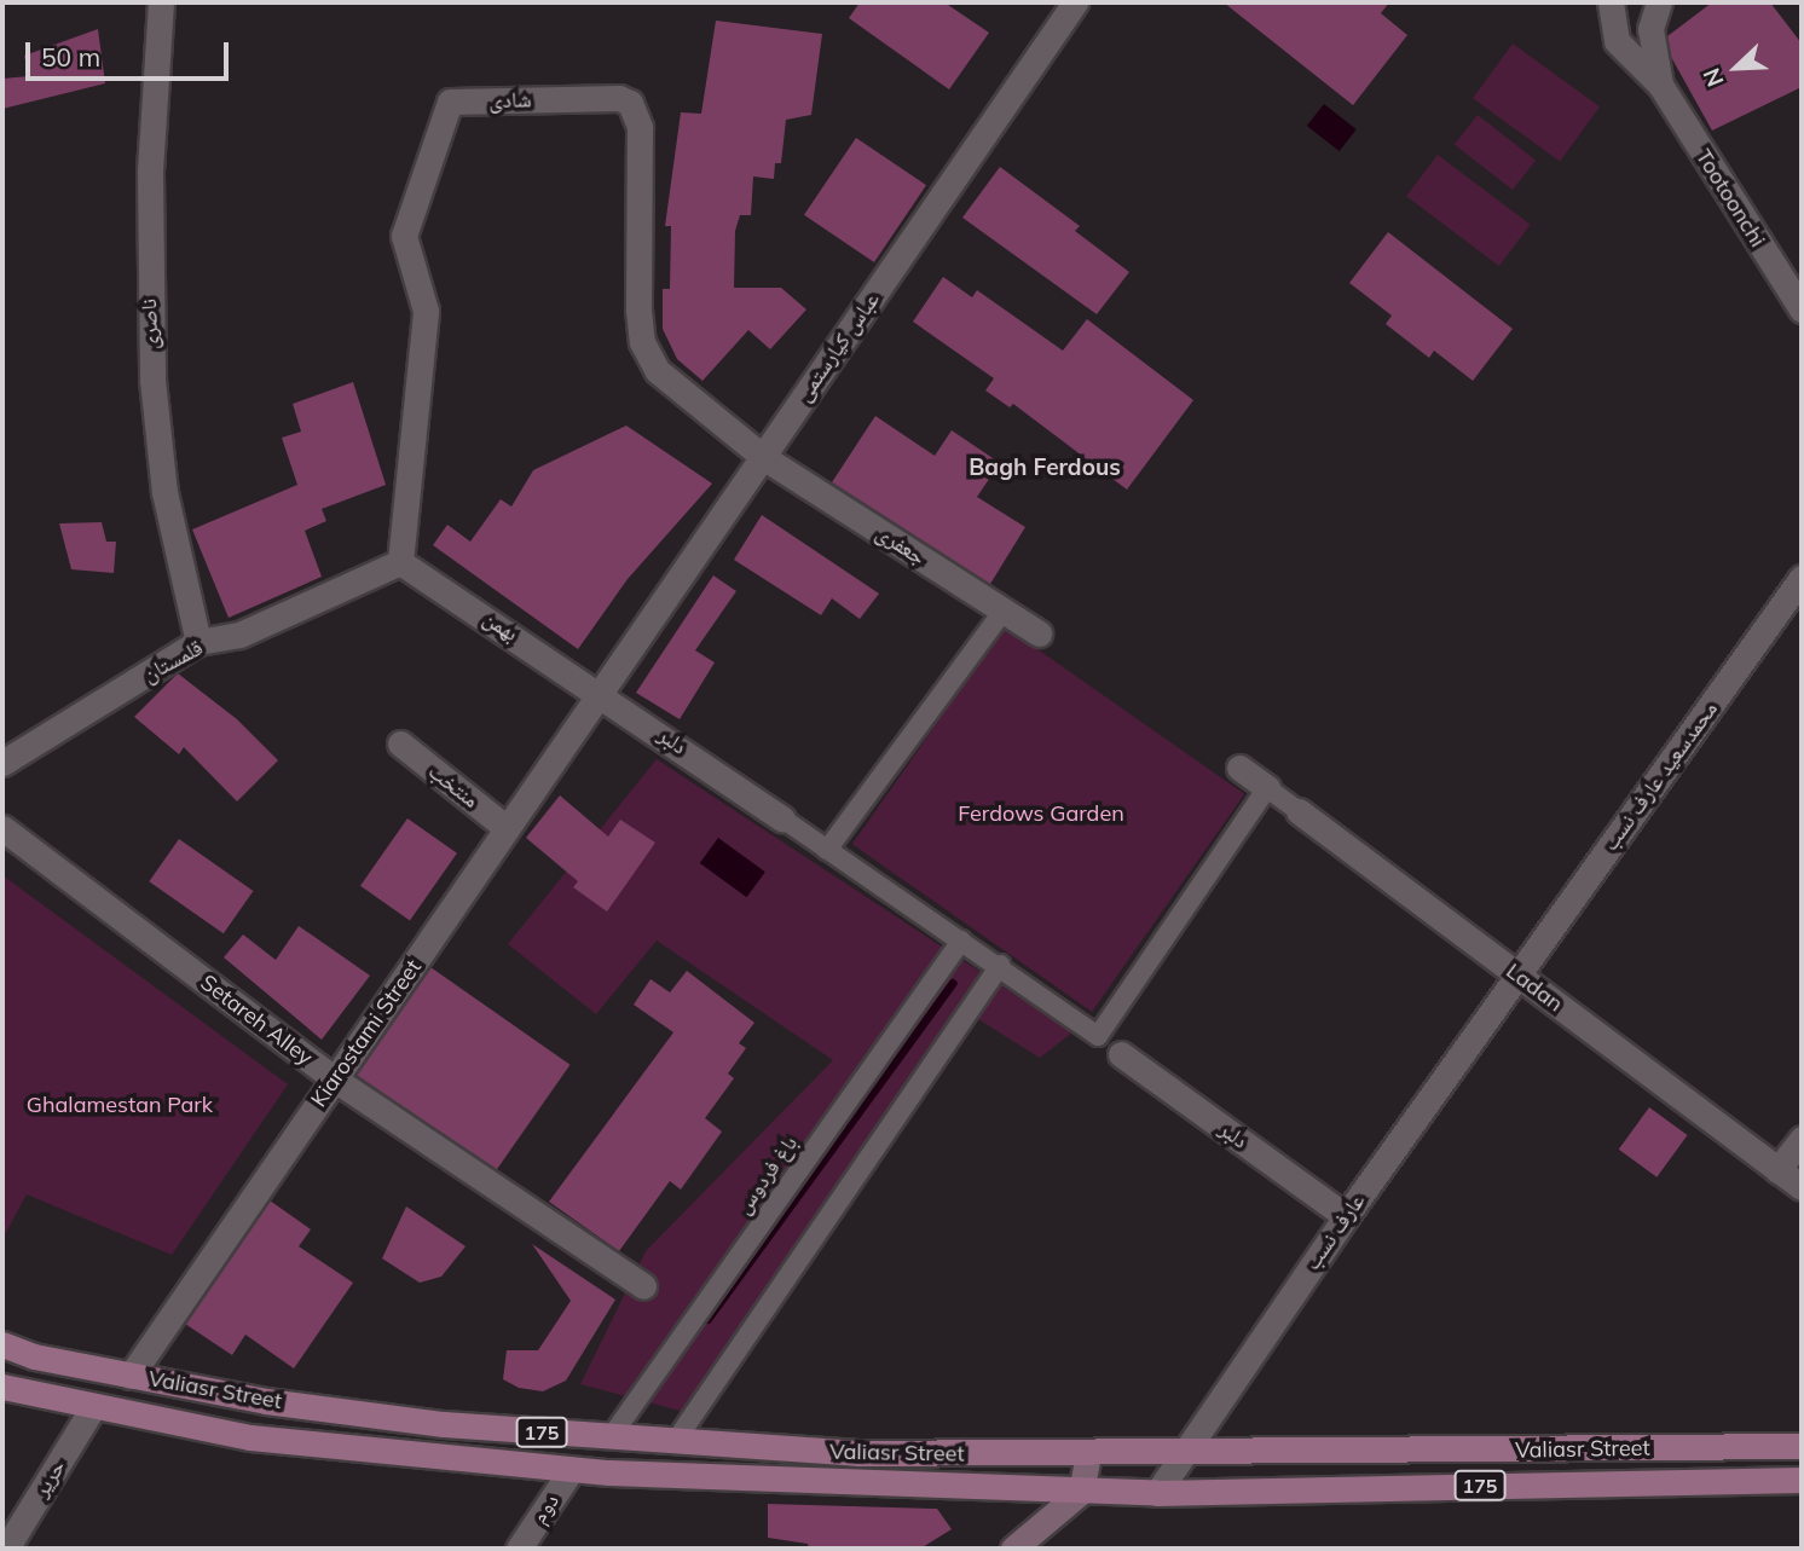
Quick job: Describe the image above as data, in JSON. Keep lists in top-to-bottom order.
{
  "streets": {
    "main road": ["Valiasr Street", "175"],
    "street": [
      "شادی",
      "Tootoonchi",
      "ناصری",
      "عباس کیارستمی",
      "جعفری",
      "بهمن",
      "قلمستان",
      "دلبر",
      "محمدسعید عارف نسب",
      "منتخب",
      "Ladan",
      "Setareh Alley",
      "Kiarostami Street",
      "باغ فردوس",
      "عارف نسب",
      "حریر",
      "دوم"
    ]
  },
  "crossings": [
    ["شادی", "عباس کیارستمی"],
    ["شادی", "جعفری"],
    ["شادی", "بهمن"],
    ["شادی", "قلمستان"],
    ["ناصری", "قلمستان"],
    ["عباس کیارستمی", "جعفری"],
    ["عباس کیارستمی", "بهمن"],
    ["عباس کیارستمی", "دلبر"],
    ["عباس کیارستمی", "Kiarostami Street"],
    ["بهمن", "قلمستان"],
    ["بهمن", "دلبر"],
    ["بهمن", "Kiarostami Street"],
    ["دلبر", "Kiarostami Street"],
    ["دلبر", "باغ فردوس"],
    ["دلبر", "عارف نسب"],
    ["محمدسعید عارف نسب", "Ladan"],
    ["محمدسعید عارف نسب", "عارف نسب"],
    ["منتخب", "Kiarostami Street"],
    ["Ladan", "عارف نسب"],
    ["Setareh Alley", "Kiarostami Street"],
    ["Kiarostami Street", "Valiasr Street"],
    ["باغ فردوس", "Valiasr Street"],
    ["عارف نسب", "Valiasr Street"],
    ["Valiasr Street", "حریر"],
    ["Valiasr Street", "دوم"]
  ],
  "districts": ["Bagh Ferdous"],
  "parks": ["Ferdows Garden", "Ghalamestan Park"],
  "scale_bar": "50 m",
  "north": "bottom left"
}
